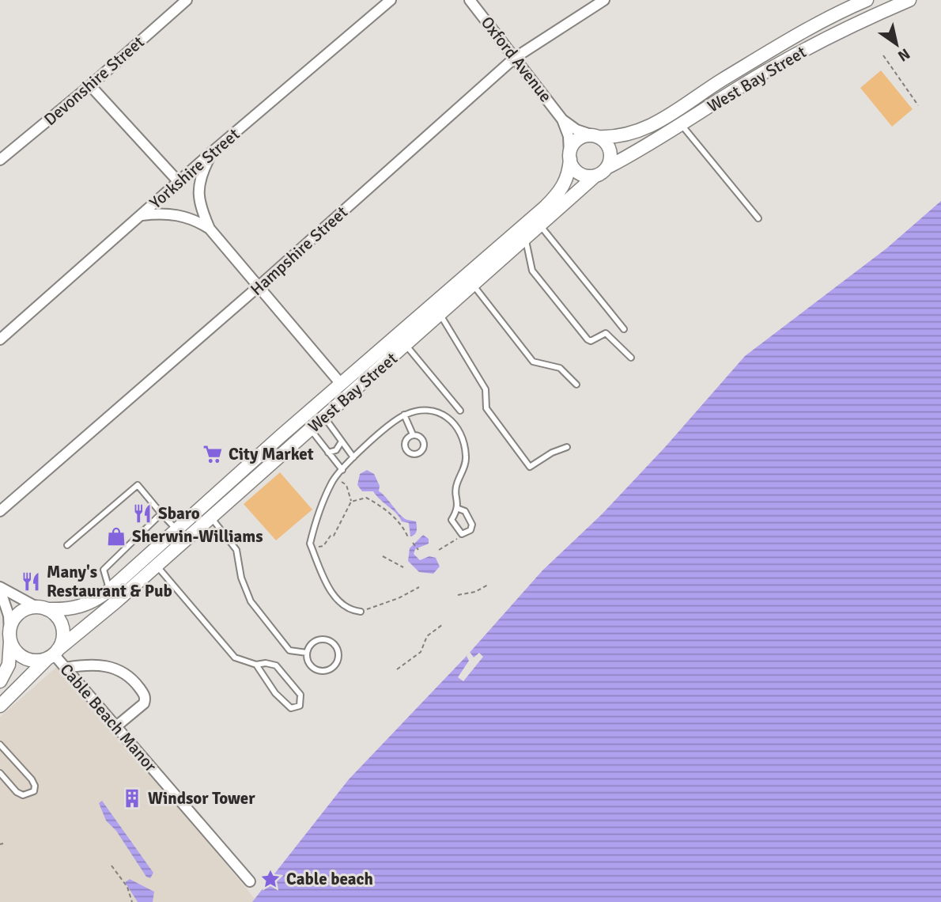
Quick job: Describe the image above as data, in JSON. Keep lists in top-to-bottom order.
{
  "streets": {
    "main road": ["West Bay Street"],
    "street": [
      "Oxford Avenue",
      "Devonshire Street",
      "Yorkshire Street",
      "Hampshire Street",
      "Cable Beach Manor"
    ]
  },
  "crossings": [
    ["Oxford Avenue", "West Bay Street"],
    ["Oxford Avenue", "Hampshire Street"],
    ["West Bay Street", "Cable Beach Manor"]
  ],
  "places": {
    "supermarket": ["City Market"],
    "restaurant": ["Sbaro", "Many's Restaurant & Pub"],
    "shop": ["Sherwin-Williams"],
    "building": ["Windsor Tower"],
    "place": ["Cable beach"]
  },
  "north": "bottom right"
}
